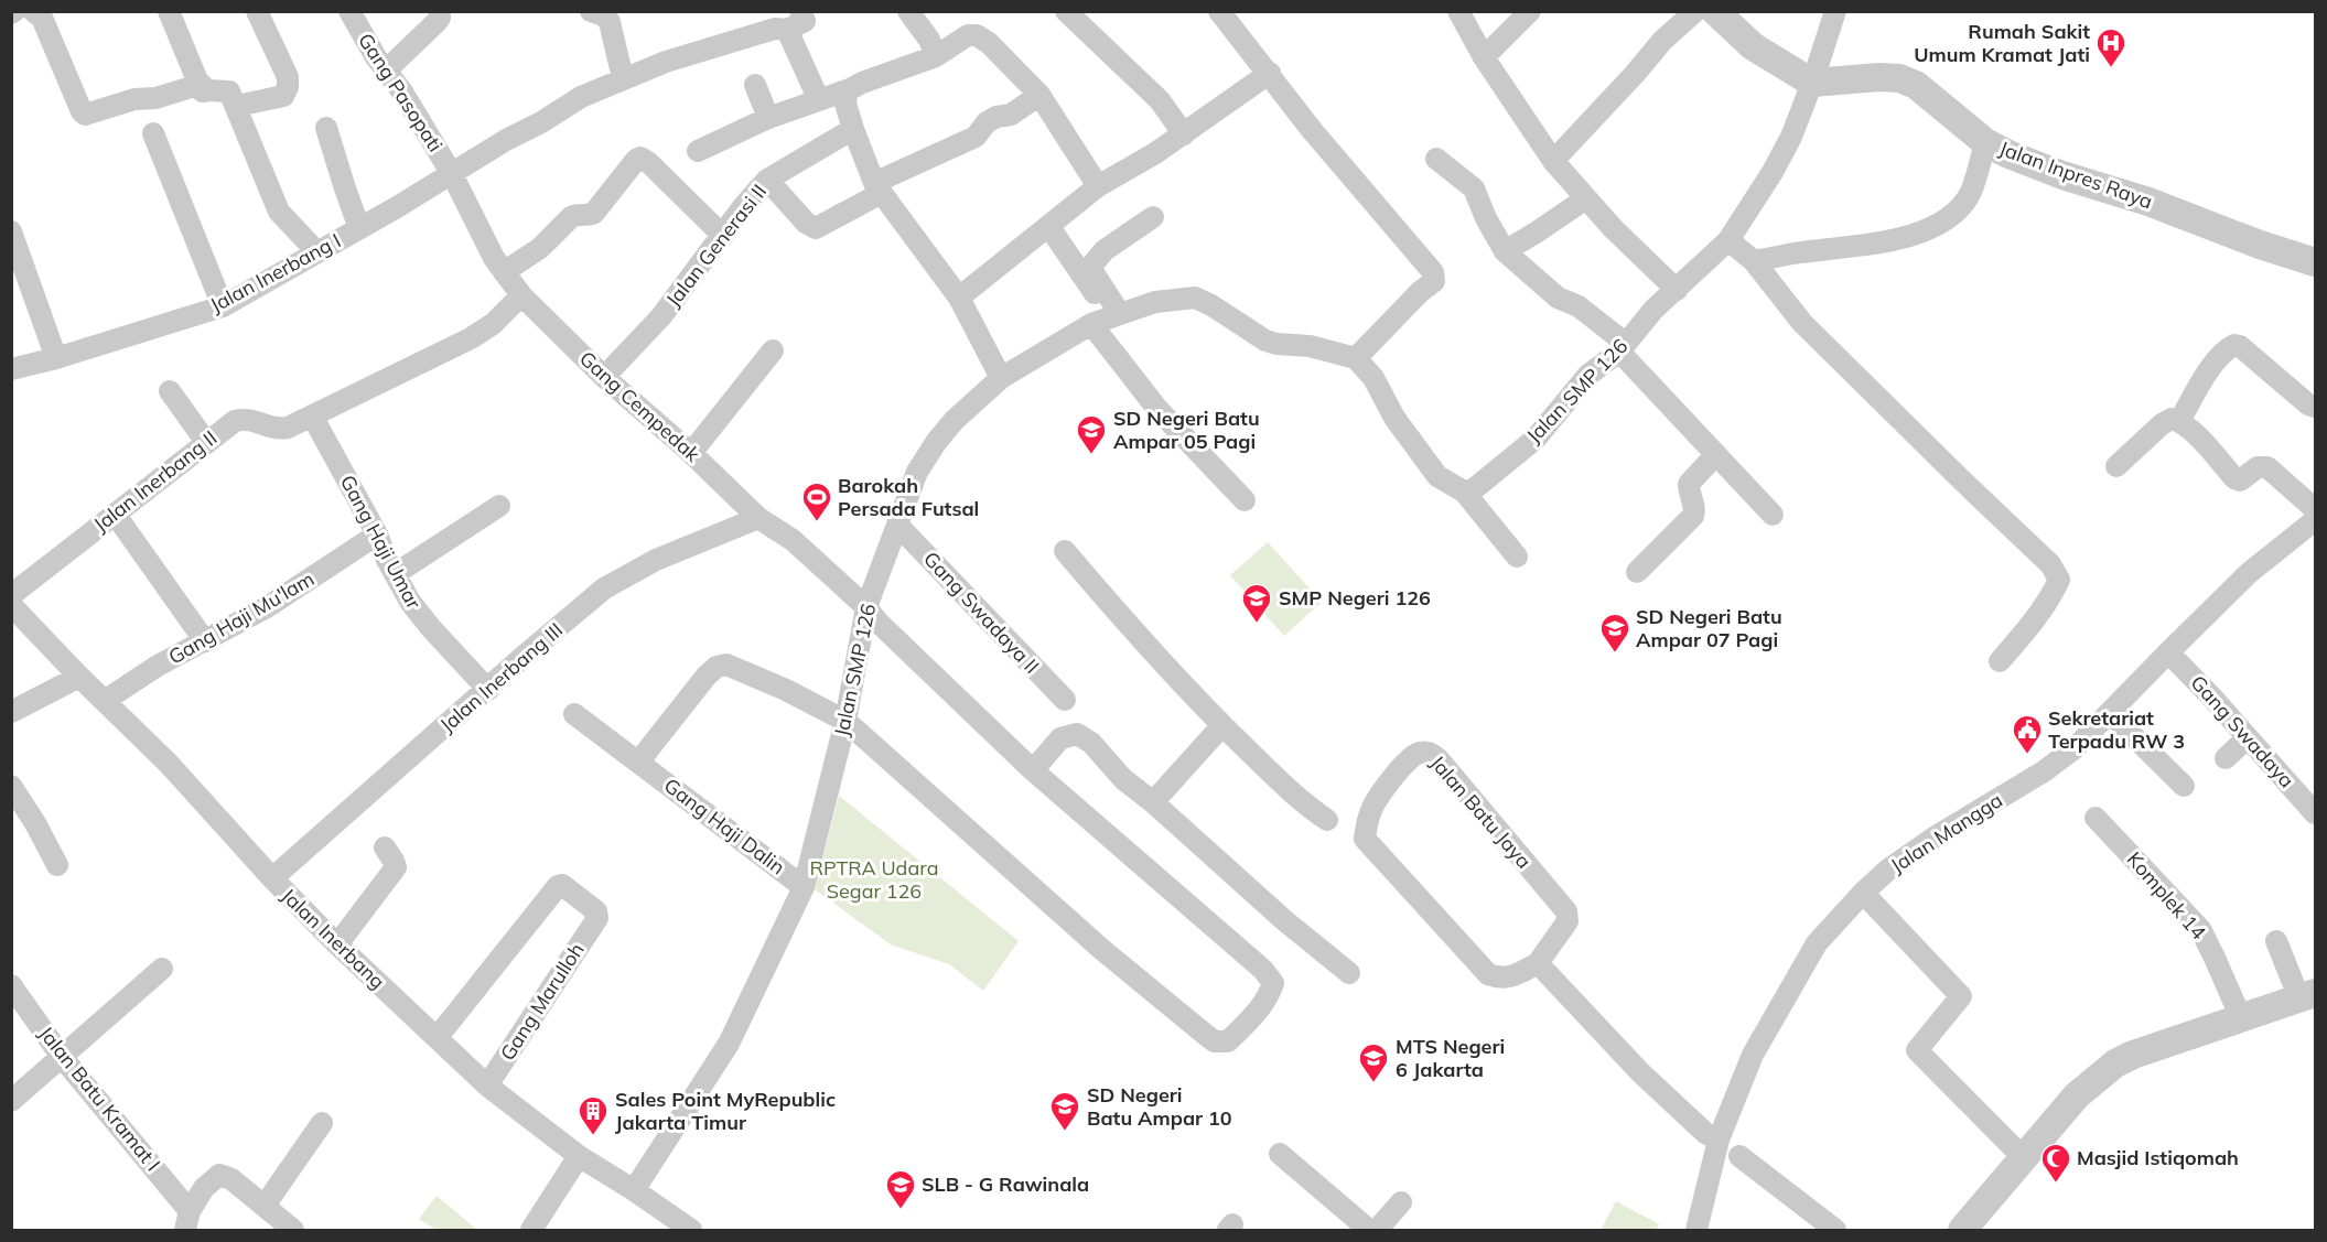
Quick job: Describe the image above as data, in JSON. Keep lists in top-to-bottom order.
{
  "streets": {
    "street": [
      "Gang Pasopati",
      "Jalan Inpres Raya",
      "Jalan Generasi II",
      "Jalan Inerbang I",
      "Jalan SMP 126",
      "Gang Cempedak",
      "Jalan Inerbang II",
      "Gang Haji Umar",
      "Gang Swadaya II",
      "Gang Haji Mu'lam",
      "Jalan Inerbang III",
      "Gang Swadaya",
      "Jalan Batu Jaya",
      "Gang Haji Dalin",
      "Jalan Mangga",
      "Komplek 14",
      "Jalan Inerbang",
      "Gang Marulloh",
      "Jalan Batu Kramat I"
    ]
  },
  "crossings": [
    ["Gang Pasopati", "Jalan Inerbang I"],
    ["Gang Pasopati", "Gang Cempedak"],
    ["Jalan Inpres Raya", "Jalan SMP 126"],
    ["Jalan Generasi II", "Gang Cempedak"],
    ["Jalan Inerbang I", "Gang Cempedak"],
    ["Jalan SMP 126", "Gang Cempedak"],
    ["Jalan SMP 126", "Gang Swadaya II"],
    ["Jalan SMP 126", "Gang Haji Dalin"],
    ["Jalan SMP 126", "Jalan Inerbang"],
    ["Gang Cempedak", "Jalan Inerbang III"],
    ["Jalan Inerbang II", "Gang Haji Umar"],
    ["Gang Haji Umar", "Gang Haji Mu'lam"],
    ["Gang Haji Umar", "Jalan Inerbang III"],
    ["Gang Haji Mu'lam", "Jalan Inerbang"],
    ["Jalan Inerbang III", "Jalan Inerbang"],
    ["Gang Swadaya", "Jalan Mangga"],
    ["Jalan Inerbang", "Gang Marulloh"]
  ],
  "parks": ["RPTRA Udara Segar 126"],
  "places": {
    "hospital": ["Rumah Sakit Umum Kramat Jati"],
    "school or university": [
      "SD Negeri Batu Ampar 05 Pagi",
      "SMP Negeri 126",
      "SD Negeri Batu Ampar 07 Pagi",
      "MTS Negeri 6 Jakarta",
      "SD Negeri Batu Ampar 10",
      "SLB - G Rawinala"
    ],
    "sports": ["Barokah Persada Futsal"],
    "public building": ["Sekretariat Terpadu RW 3"],
    "building": ["Sales Point MyRepublic Jakarta Timur"],
    "mosque": ["Masjid Istiqomah"]
  }
}
